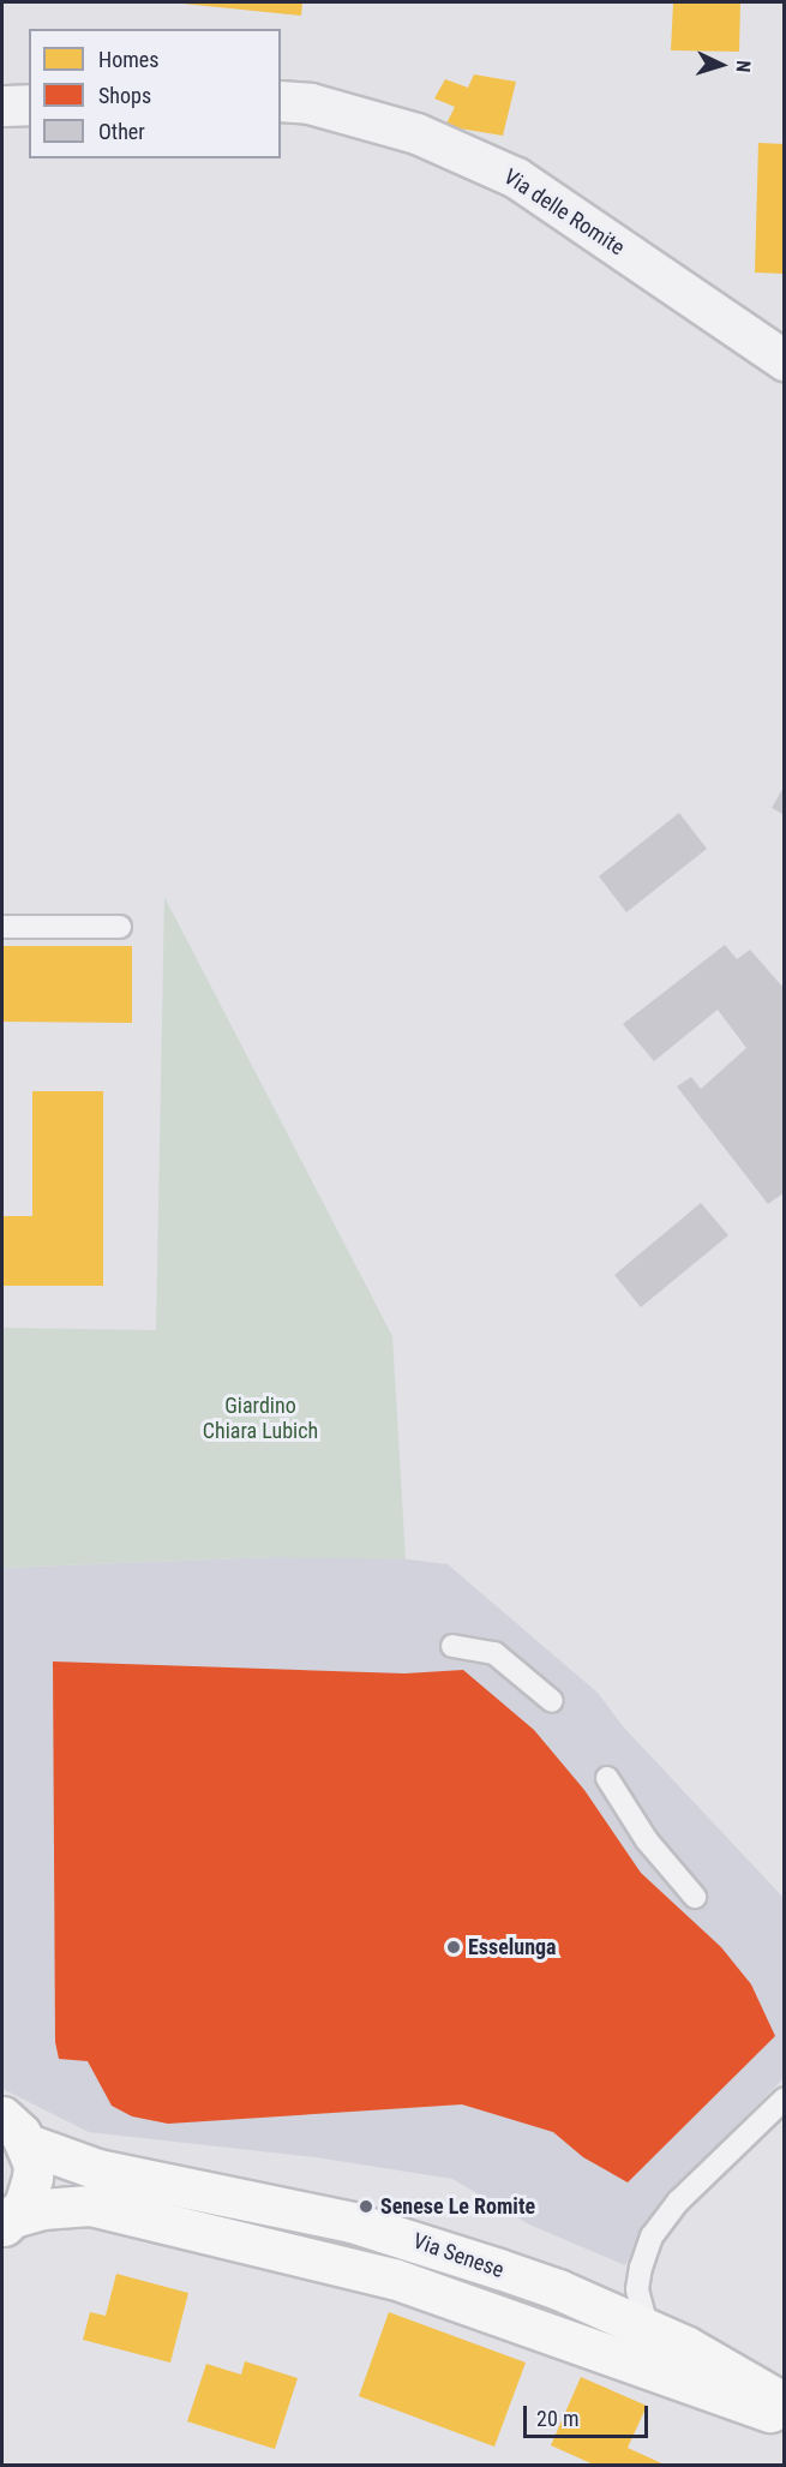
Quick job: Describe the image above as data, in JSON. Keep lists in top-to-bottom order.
{
  "streets": {
    "main road": ["Via Senese"],
    "street": ["Via delle Romite"]
  },
  "parks": ["Giardino Chiara Lubich"],
  "places": ["Esselunga", "Senese Le Romite"],
  "legend": ["Homes", "Shops", "Other"],
  "scale_bar": "20 m",
  "north": "right"
}
